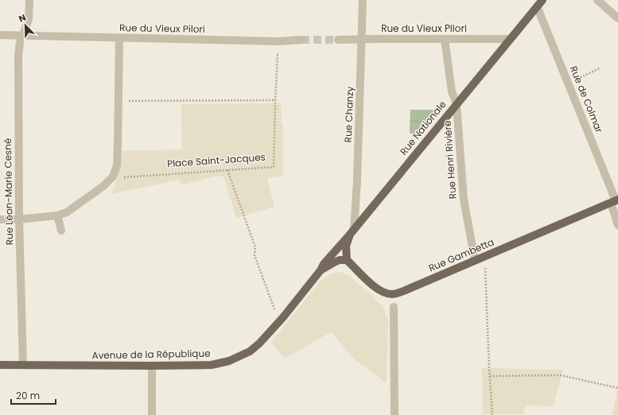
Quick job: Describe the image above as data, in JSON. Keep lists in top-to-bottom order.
{
  "streets": {
    "main road": ["Rue Nationale", "Rue Gambetta", "Avenue de la République"],
    "street": [
      "Rue du Vieux Pilori",
      "Rue de Colmar",
      "Rue Chanzy",
      "Rue Henri Rivière",
      "Rue Léon-Marie Cesné"
    ],
    "path": ["Place Saint-Jacques"]
  },
  "crossings": [
    ["Rue du Vieux Pilori", "Rue Chanzy"],
    ["Rue du Vieux Pilori", "Rue Nationale"],
    ["Rue du Vieux Pilori", "Rue Henri Rivière"],
    ["Rue du Vieux Pilori", "Place Saint-Jacques"],
    ["Rue du Vieux Pilori", "Rue Léon-Marie Cesné"],
    ["Rue de Colmar", "Rue Nationale"],
    ["Rue de Colmar", "Rue Gambetta"],
    ["Rue Chanzy", "Rue Nationale"],
    ["Rue Nationale", "Rue Henri Rivière"],
    ["Rue Nationale", "Avenue de la République"],
    ["Rue Henri Rivière", "Rue Gambetta"],
    ["Rue Léon-Marie Cesné", "Avenue de la République"]
  ],
  "scale_bar": "20 m",
  "north": "top left"
}
